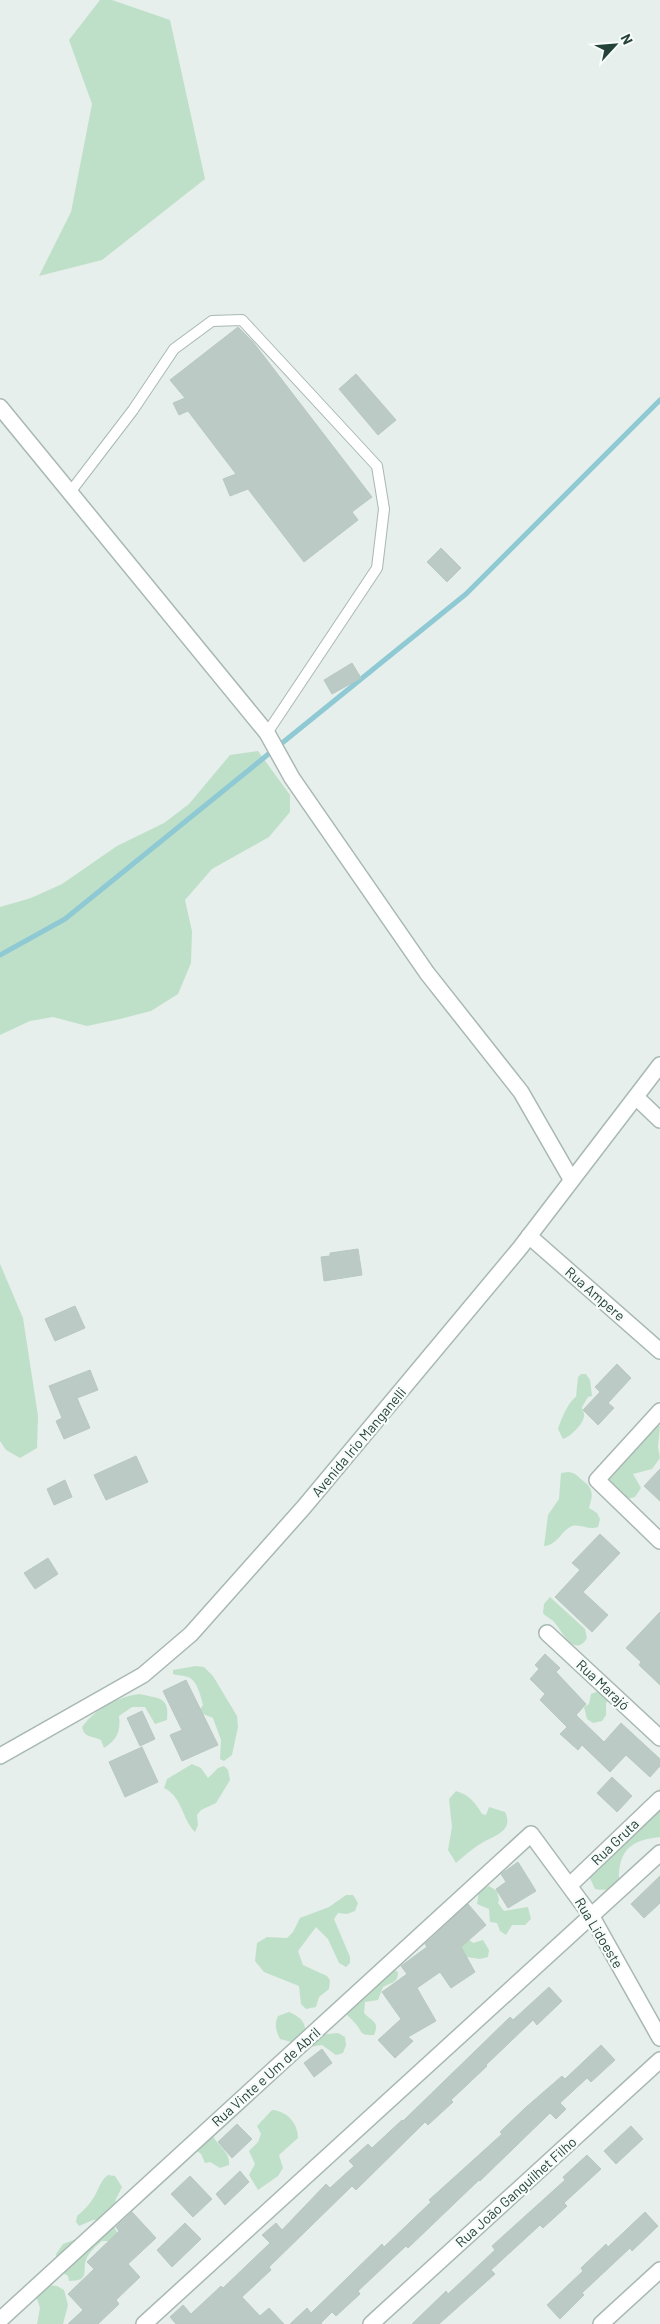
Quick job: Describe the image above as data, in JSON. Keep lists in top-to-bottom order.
{
  "streets": {
    "street": [
      "Rua Ampere",
      "Avenida Irio Manganelli",
      "Rua Marajó",
      "Rua Gruta",
      "Rua Lidoeste",
      "Rua Vinte e Um de Abril",
      "Rua João Ganguilhet Filho"
    ]
  },
  "crossings": [
    ["Rua Ampere", "Avenida Irio Manganelli"],
    ["Rua Gruta", "Rua Lidoeste"],
    ["Rua Lidoeste", "Rua Vinte e Um de Abril"]
  ],
  "north": "top right"
}
